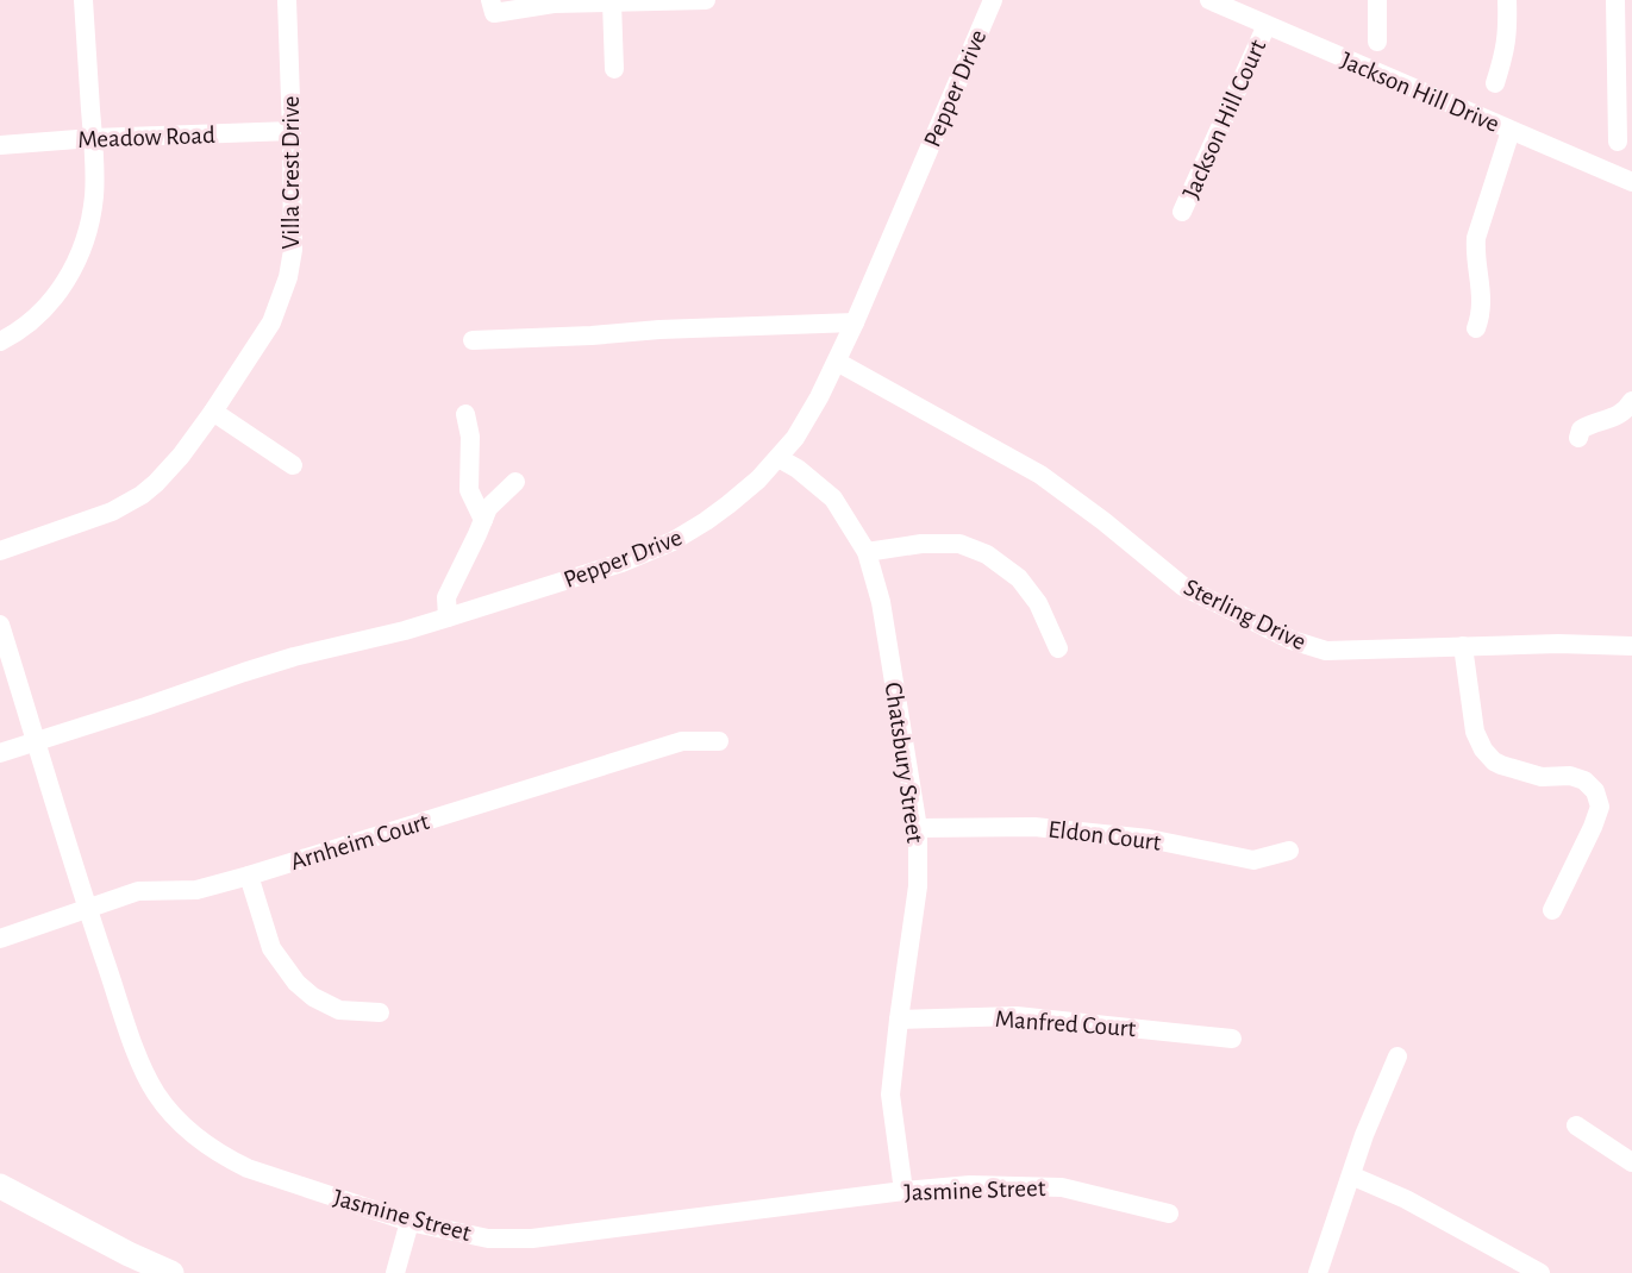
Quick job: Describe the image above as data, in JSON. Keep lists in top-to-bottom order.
{
  "streets": {
    "street": [
      "Pepper Drive",
      "Jackson Hill Drive",
      "Jackson Hill Court",
      "Meadow Road",
      "Villa Crest Drive",
      "Sterling Drive",
      "Chatsbury Street",
      "Eldon Court",
      "Arnheim Court",
      "Manfred Court",
      "Jasmine Street"
    ]
  },
  "crossings": [
    ["Pepper Drive", "Sterling Drive"],
    ["Pepper Drive", "Chatsbury Street"],
    ["Pepper Drive", "Jasmine Street"],
    ["Jackson Hill Drive", "Jackson Hill Court"],
    ["Meadow Road", "Villa Crest Drive"],
    ["Chatsbury Street", "Eldon Court"],
    ["Chatsbury Street", "Manfred Court"],
    ["Chatsbury Street", "Jasmine Street"],
    ["Arnheim Court", "Jasmine Street"]
  ]
}
